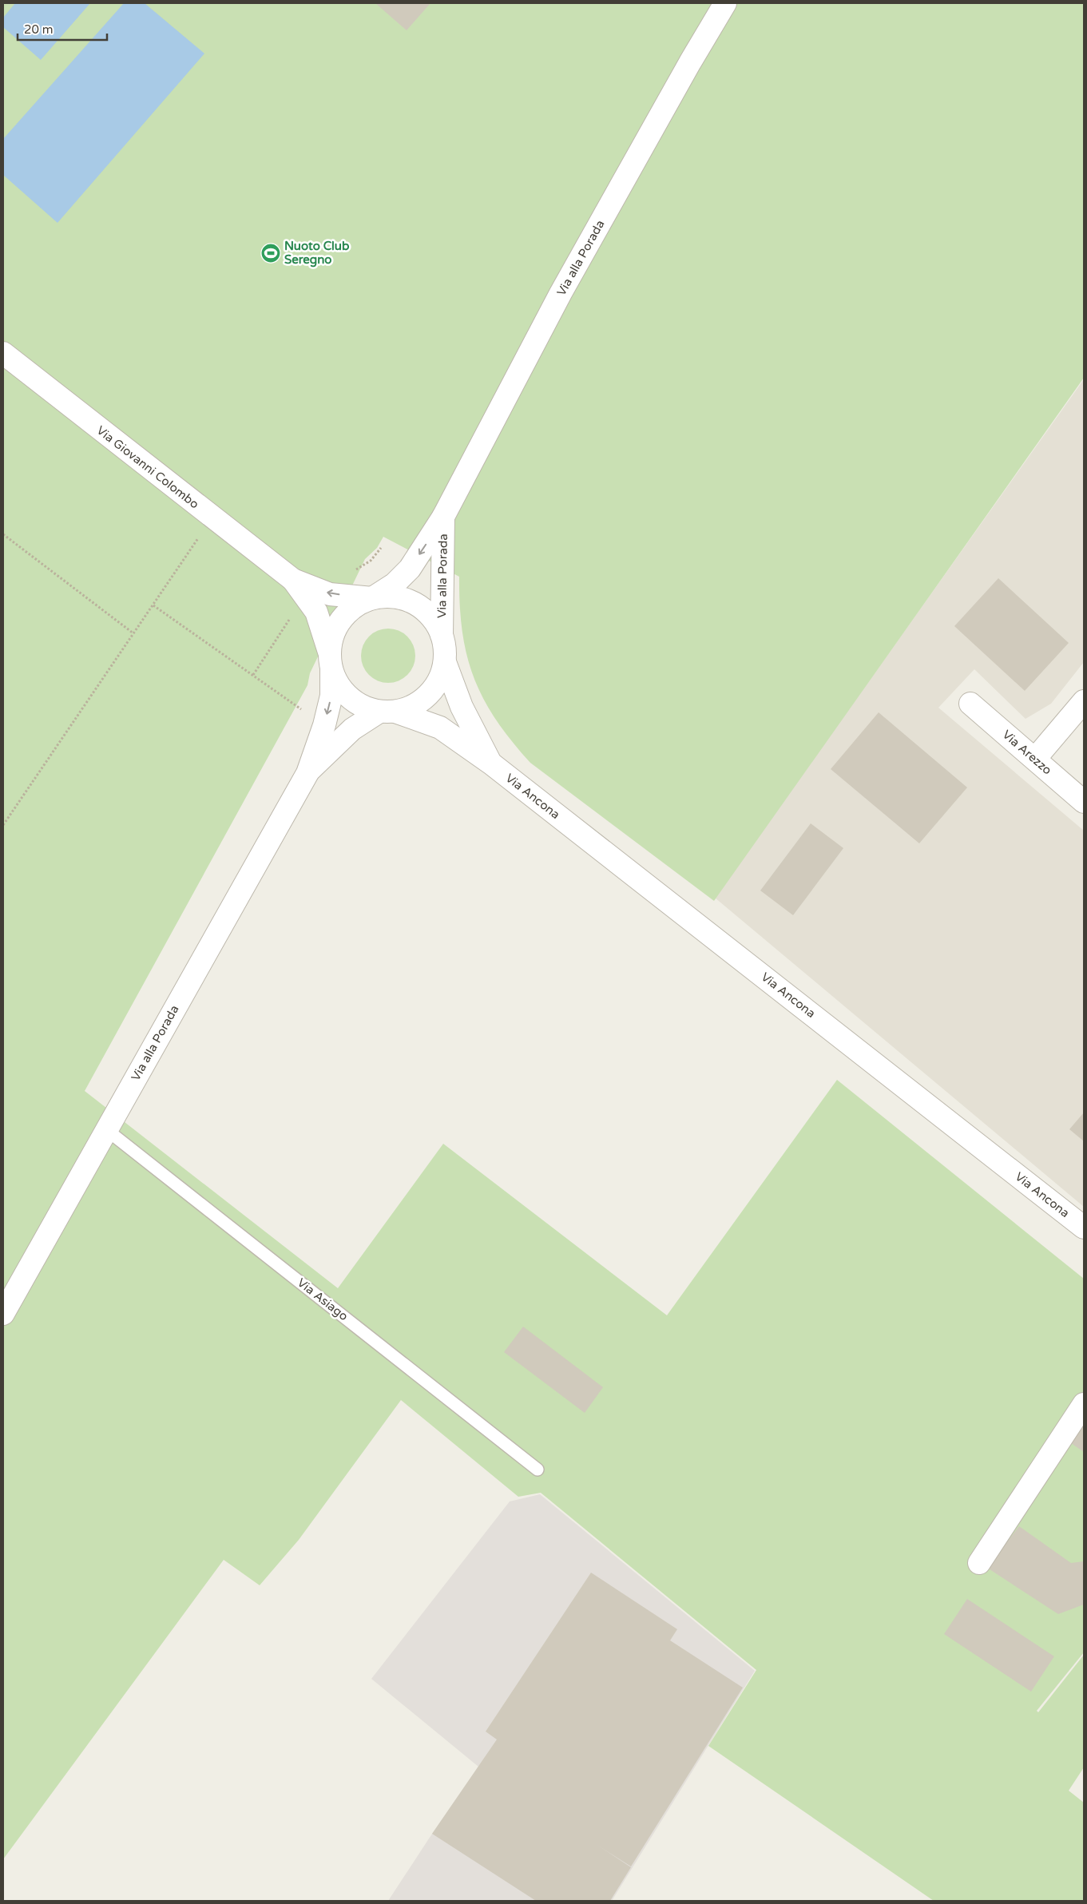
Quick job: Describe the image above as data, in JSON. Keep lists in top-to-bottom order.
{
  "streets": {
    "street": [
      "Via alla Porada",
      "Via Giovanni Colombo",
      "Via Arezzo",
      "Via Ancona"
    ],
    "lane": ["Via Asiago"]
  },
  "crossings": [
    ["Via alla Porada", "Via Giovanni Colombo"],
    ["Via alla Porada", "Via Ancona"],
    ["Via alla Porada", "Via Asiago"],
    ["Via Giovanni Colombo", "Via Ancona"]
  ],
  "places": {
    "sports": ["Nuoto Club Seregno"]
  },
  "scale_bar": "20 m"
}
